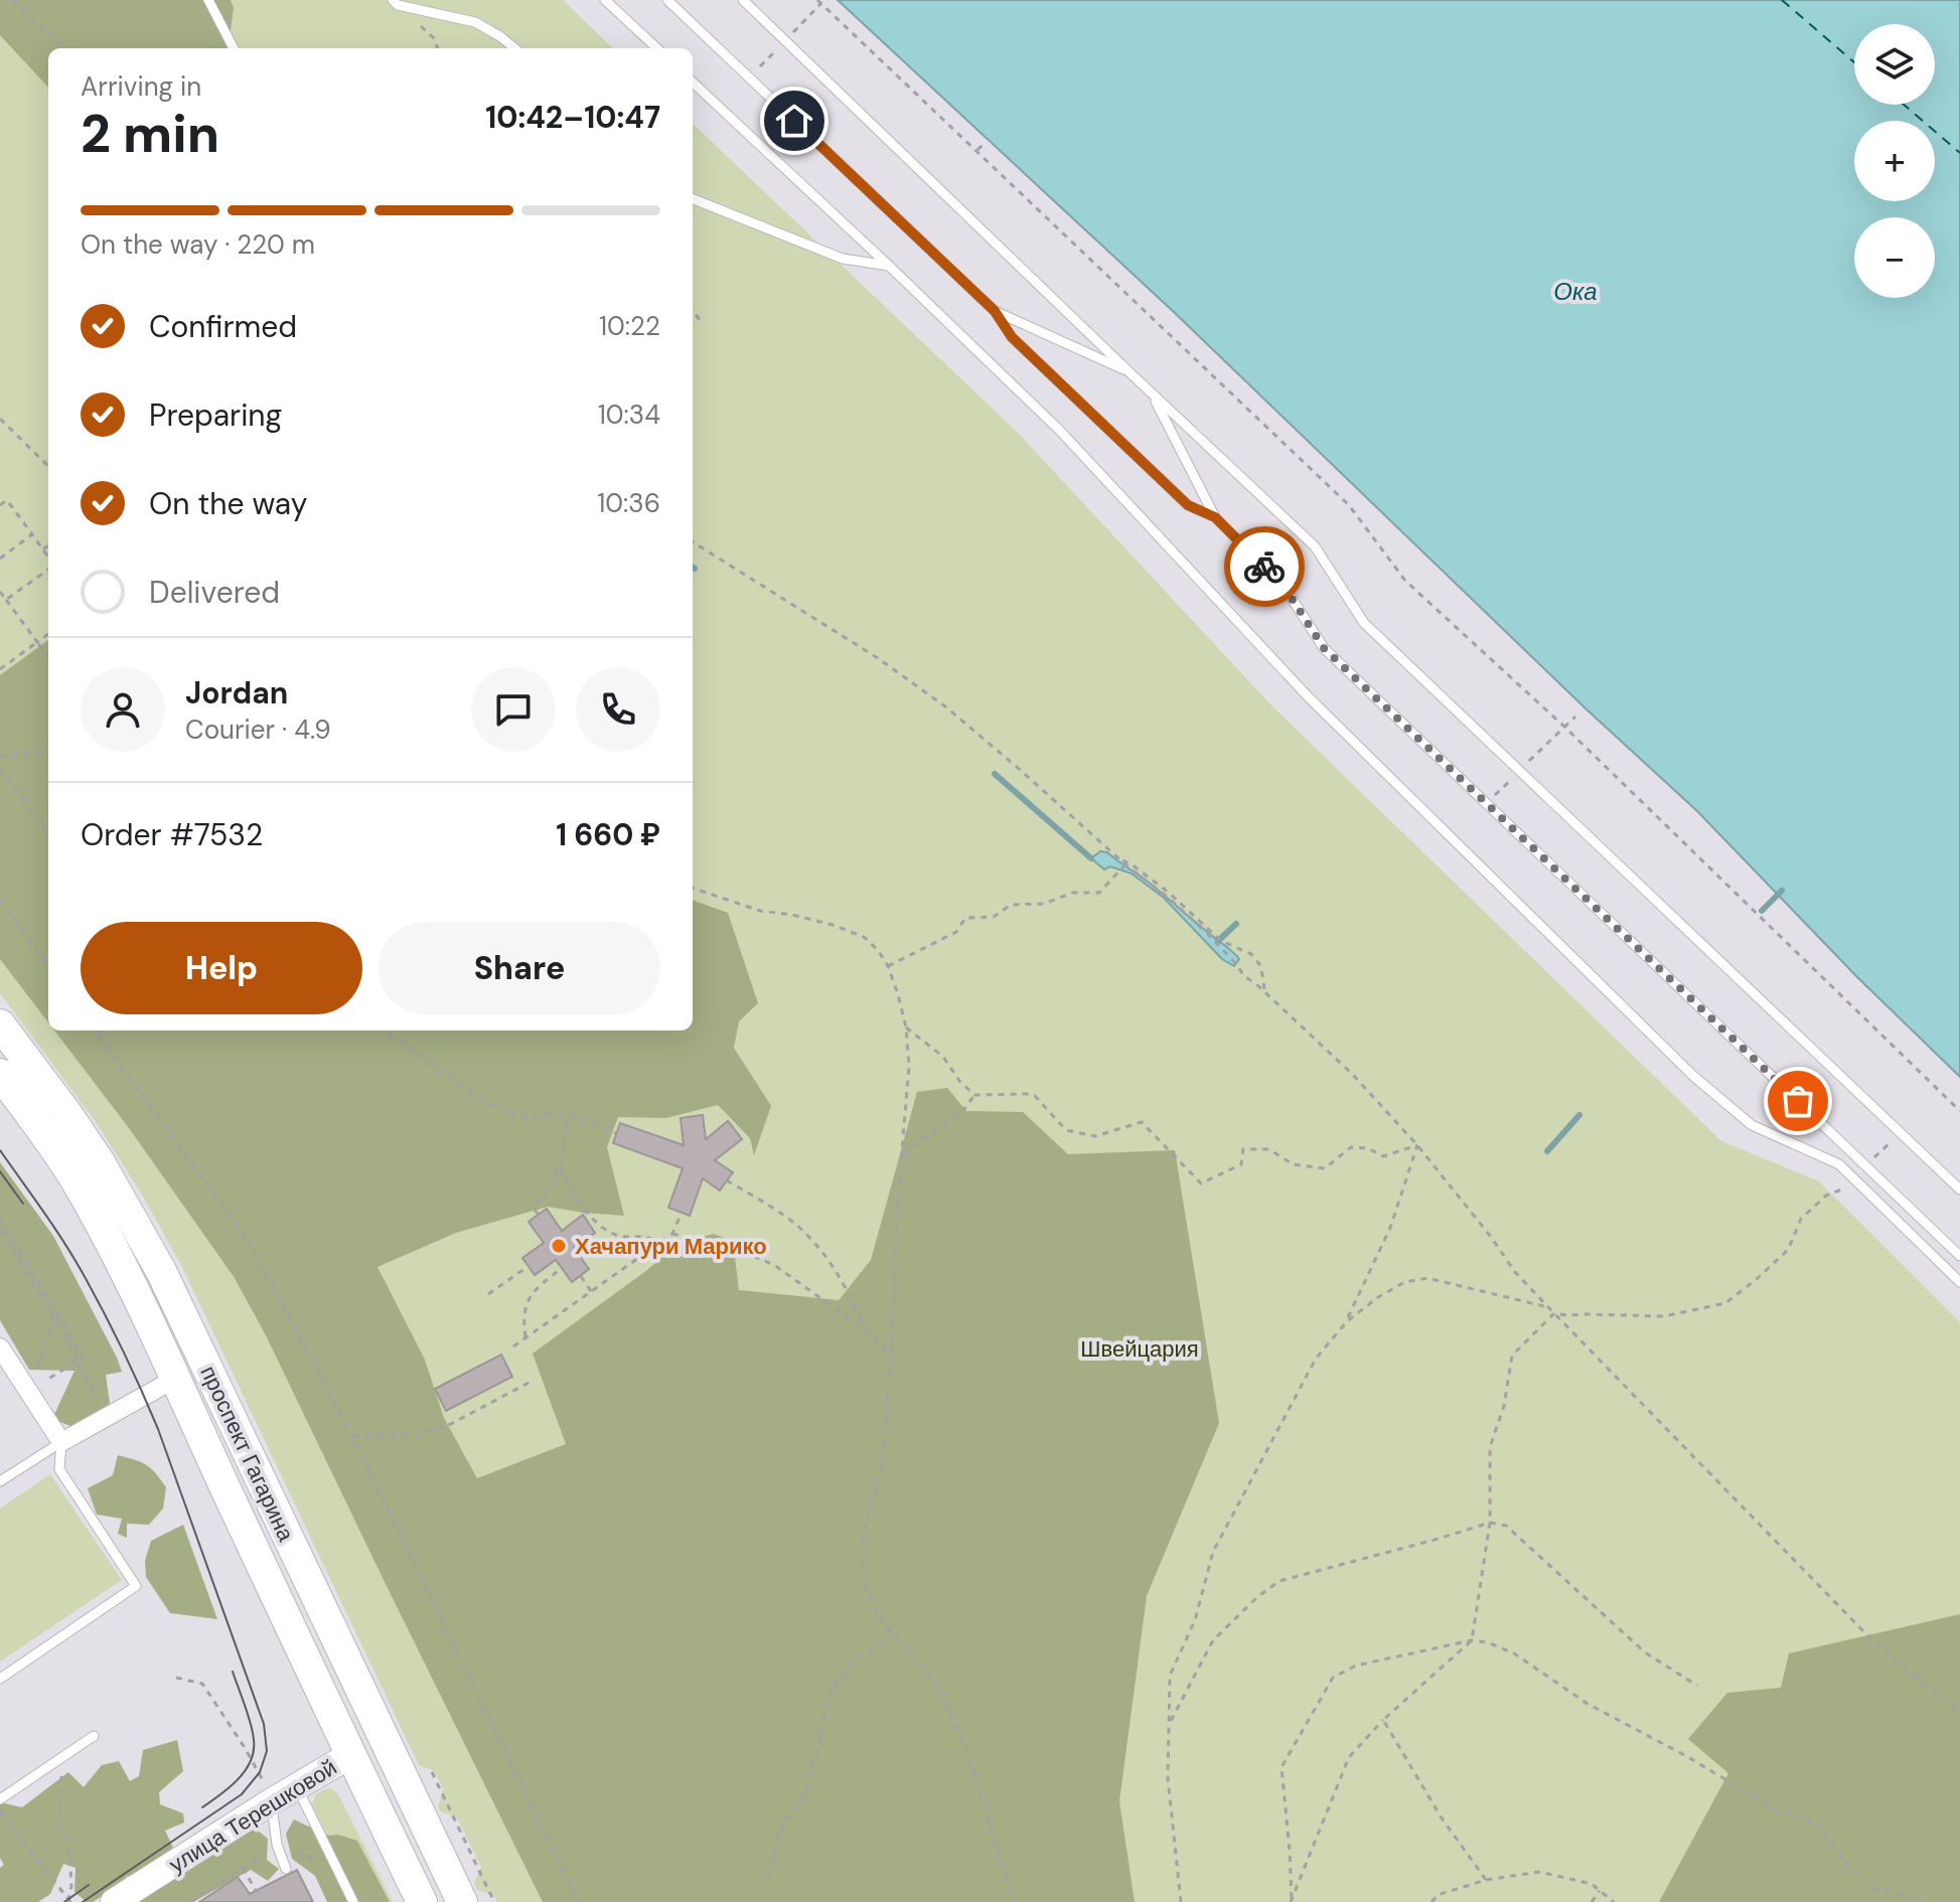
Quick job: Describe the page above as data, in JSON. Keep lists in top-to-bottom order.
{
  "streets": {
    "main road": ["проспект Гагарина"],
    "street": ["улица Терешковой"]
  },
  "crossings": [
    ["проспект Гагарина", "улица Терешковой"]
  ],
  "water": ["Ока"],
  "parks": ["Швейцария"],
  "places": ["Хачапури Марико"],
  "page": {
    "map_buttons": ["+", "−"],
    "heading": ["2 min", "Arriving in", "10:42–10:47"],
    "panel": [
      "Jordan",
      "Courier · 4.9",
      "Order #7532",
      "1 660 ₽"
    ],
    "bar": "On the way · 220 m",
    "list": [
      ["Confirmed", "10:22"],
      ["Preparing", "10:34"],
      ["On the way", "10:36"],
      "Delivered"
    ],
    "buttons": ["Help", "Share"]
  }
}
